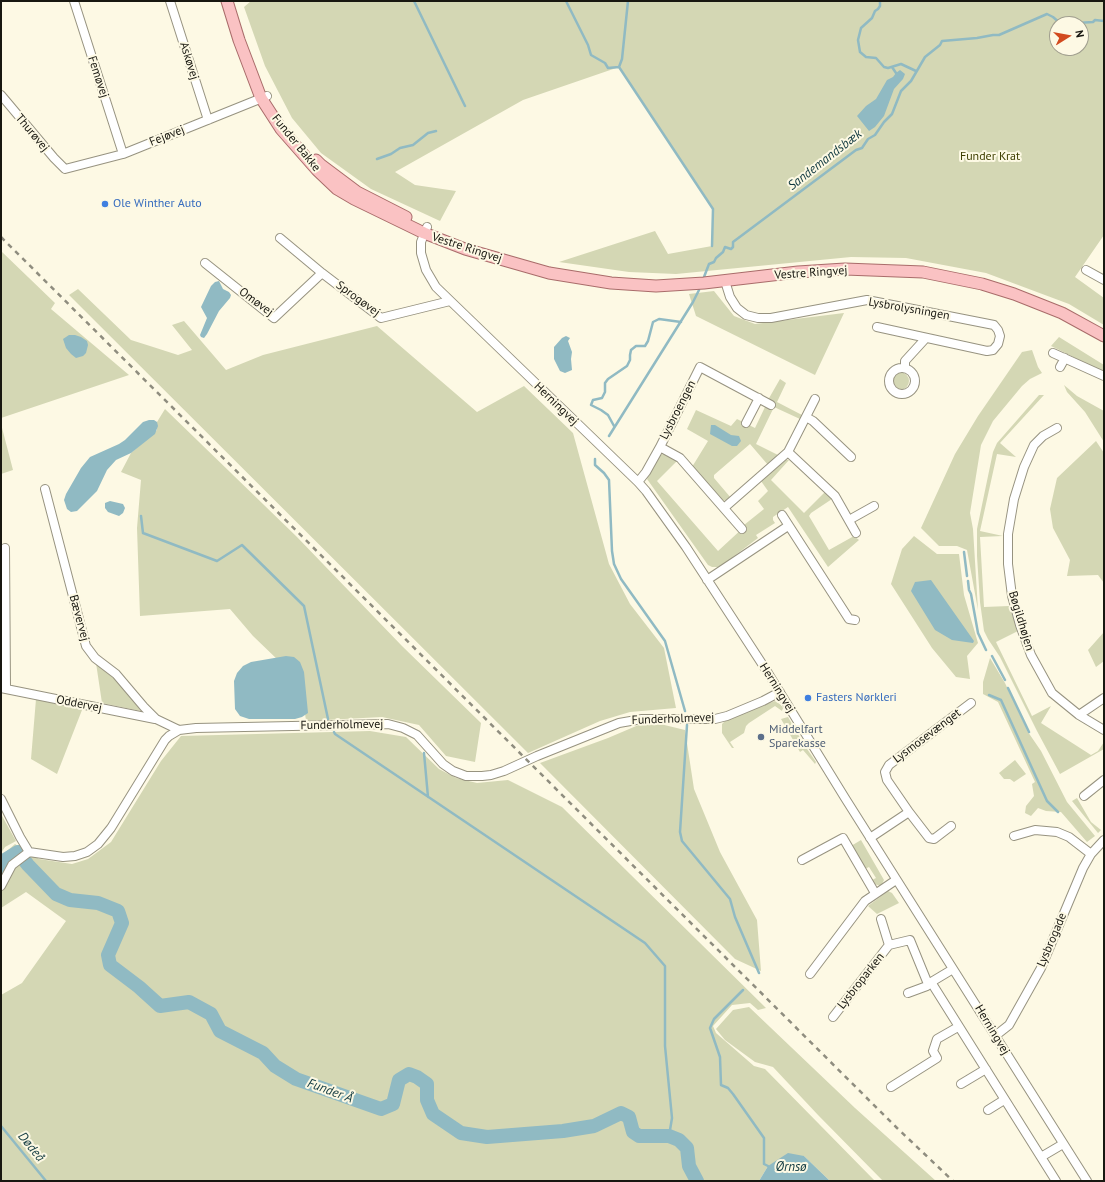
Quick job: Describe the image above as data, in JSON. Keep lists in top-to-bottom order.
{
  "streets": {
    "main road": ["Funder Bakke", "Vestre Ringvej"],
    "street": [
      "Askøvej",
      "Femøvej",
      "Thurøvej",
      "Fejøvej",
      "Sprogøvej",
      "Omøvej",
      "Lysbrolysningen",
      "Herningvej",
      "Lysbroengen",
      "Bævervej",
      "Bøgildhøjen",
      "Oddervej",
      "Funderholmevej",
      "Lysmosevænget",
      "Lysbrogade",
      "Lysbroparken"
    ]
  },
  "crossings": [
    ["Askøvej", "Fejøvej"],
    ["Femøvej", "Fejøvej"],
    ["Thurøvej", "Fejøvej"],
    ["Fejøvej", "Funder Bakke"],
    ["Funder Bakke", "Vestre Ringvej"],
    ["Funder Bakke", "Herningvej"],
    ["Vestre Ringvej", "Lysbrolysningen"],
    ["Vestre Ringvej", "Herningvej"],
    ["Sprogøvej", "Omøvej"],
    ["Sprogøvej", "Herningvej"],
    ["Herningvej", "Lysbroengen"],
    ["Herningvej", "Funderholmevej"],
    ["Herningvej", "Lysbrogade"],
    ["Bævervej", "Oddervej"],
    ["Bævervej", "Funderholmevej"]
  ],
  "water": [
    "Sandemandsbæk",
    "Funder Å",
    "Dødeå",
    "Ørnsø"
  ],
  "parks": ["Funder Krat"],
  "places": ["Ole Winther Auto", "Fasters Nørkleri", "Middelfart Sparekasse"],
  "north": "right"
}
